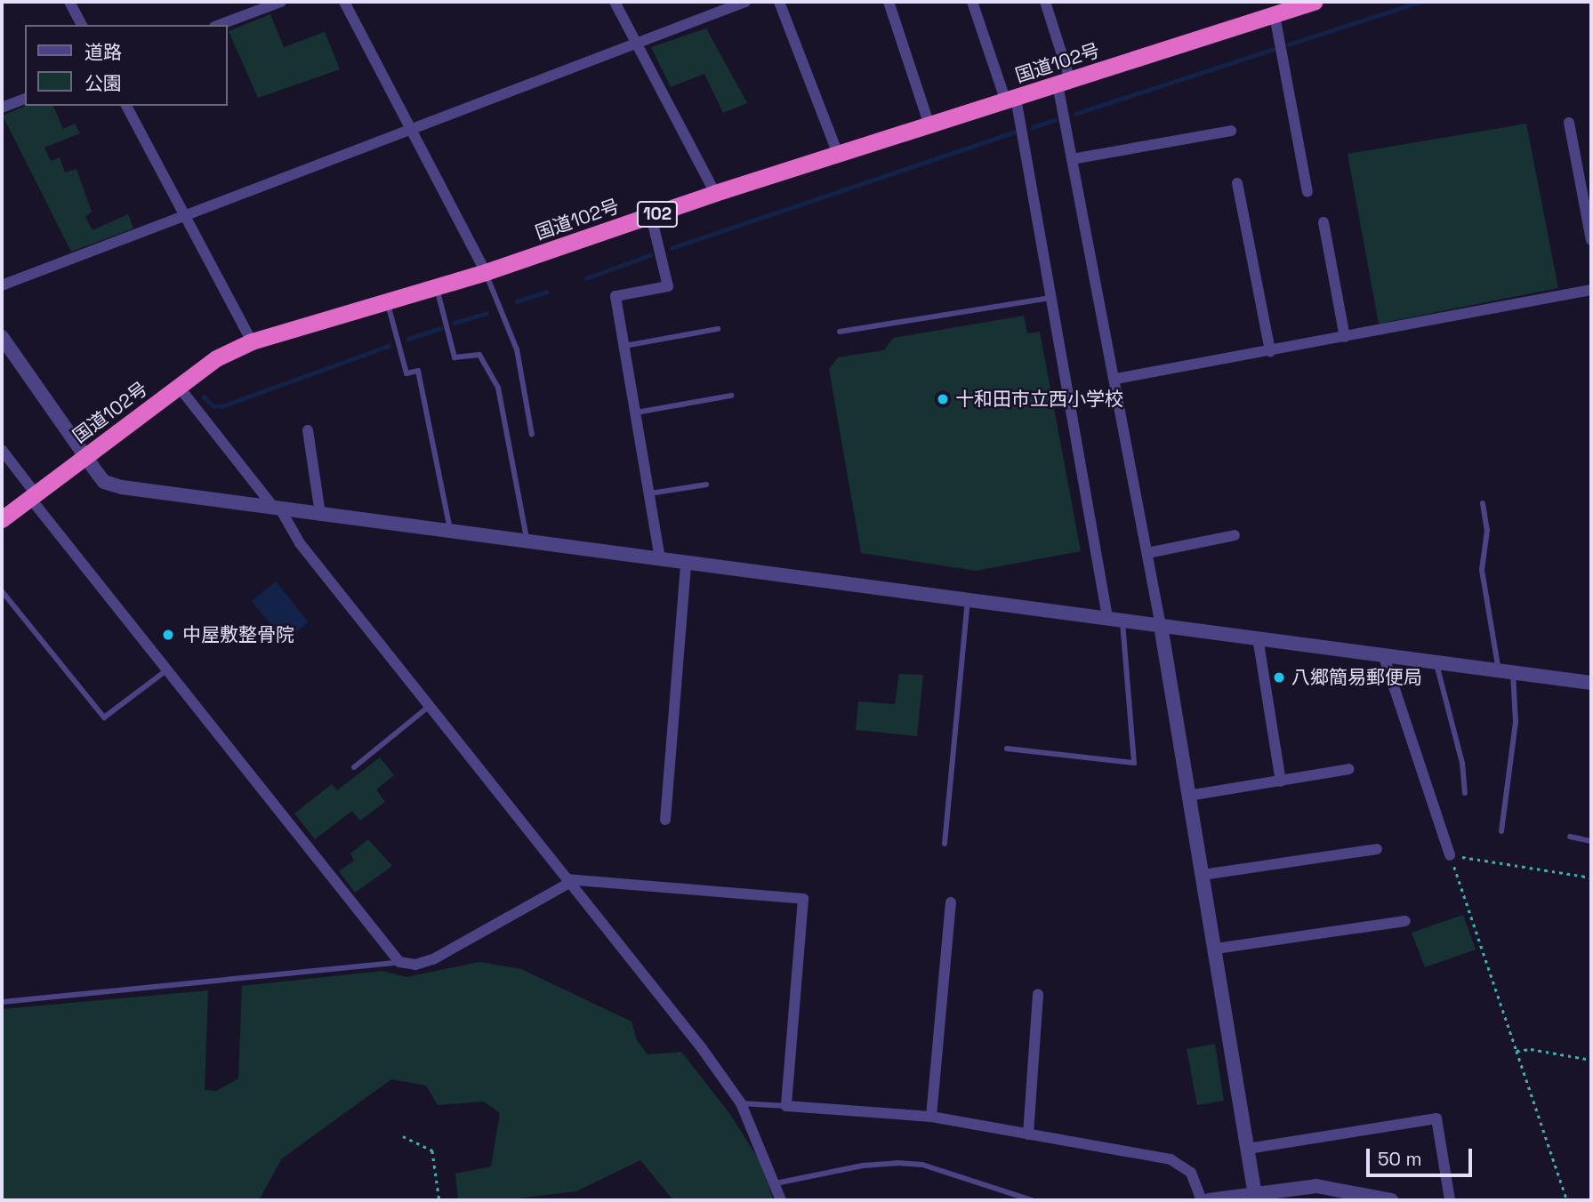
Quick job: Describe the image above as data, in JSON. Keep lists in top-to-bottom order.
{
  "streets": {
    "highway": ["国道102号", "102"]
  },
  "places": ["十和田市立西小学校", "中屋敷整骨院", "八郷簡易郵便局"],
  "legend": ["道路", "公園"],
  "scale_bar": "50 m"
}
